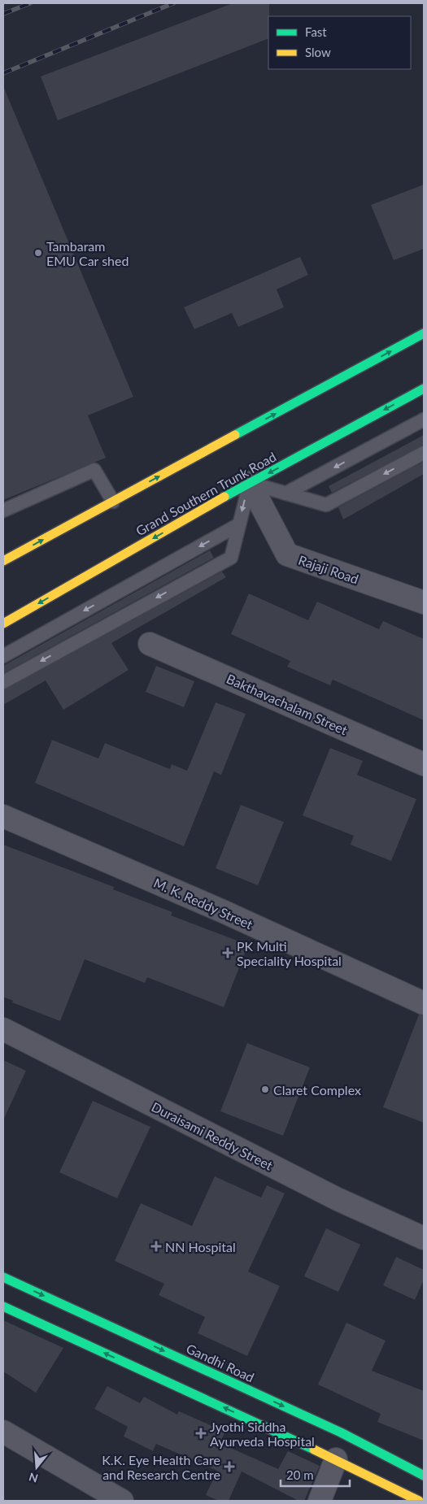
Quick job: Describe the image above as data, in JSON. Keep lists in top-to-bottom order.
{
  "streets": {
    "main road": ["Grand Southern Trunk Road", "Gandhi Road"],
    "street": [
      "Rajaji Road",
      "Bakthavachalam Street",
      "M. K. Reddy Street",
      "Duraisami Reddy Street"
    ]
  },
  "crossings": [
    ["Grand Southern Trunk Road", "Rajaji Road"]
  ],
  "places": {
    "other": ["Tambaram EMU Car shed", "Claret Complex"],
    "health": [
      "PK Multi Speciality Hospital",
      "NN Hospital",
      "Jyothi Siddha Ayurveda Hospital",
      "K.K. Eye Health Care and Research Centre"
    ]
  },
  "legend": ["Fast", "Slow"],
  "scale_bar": "20 m",
  "north": "bottom"
}
